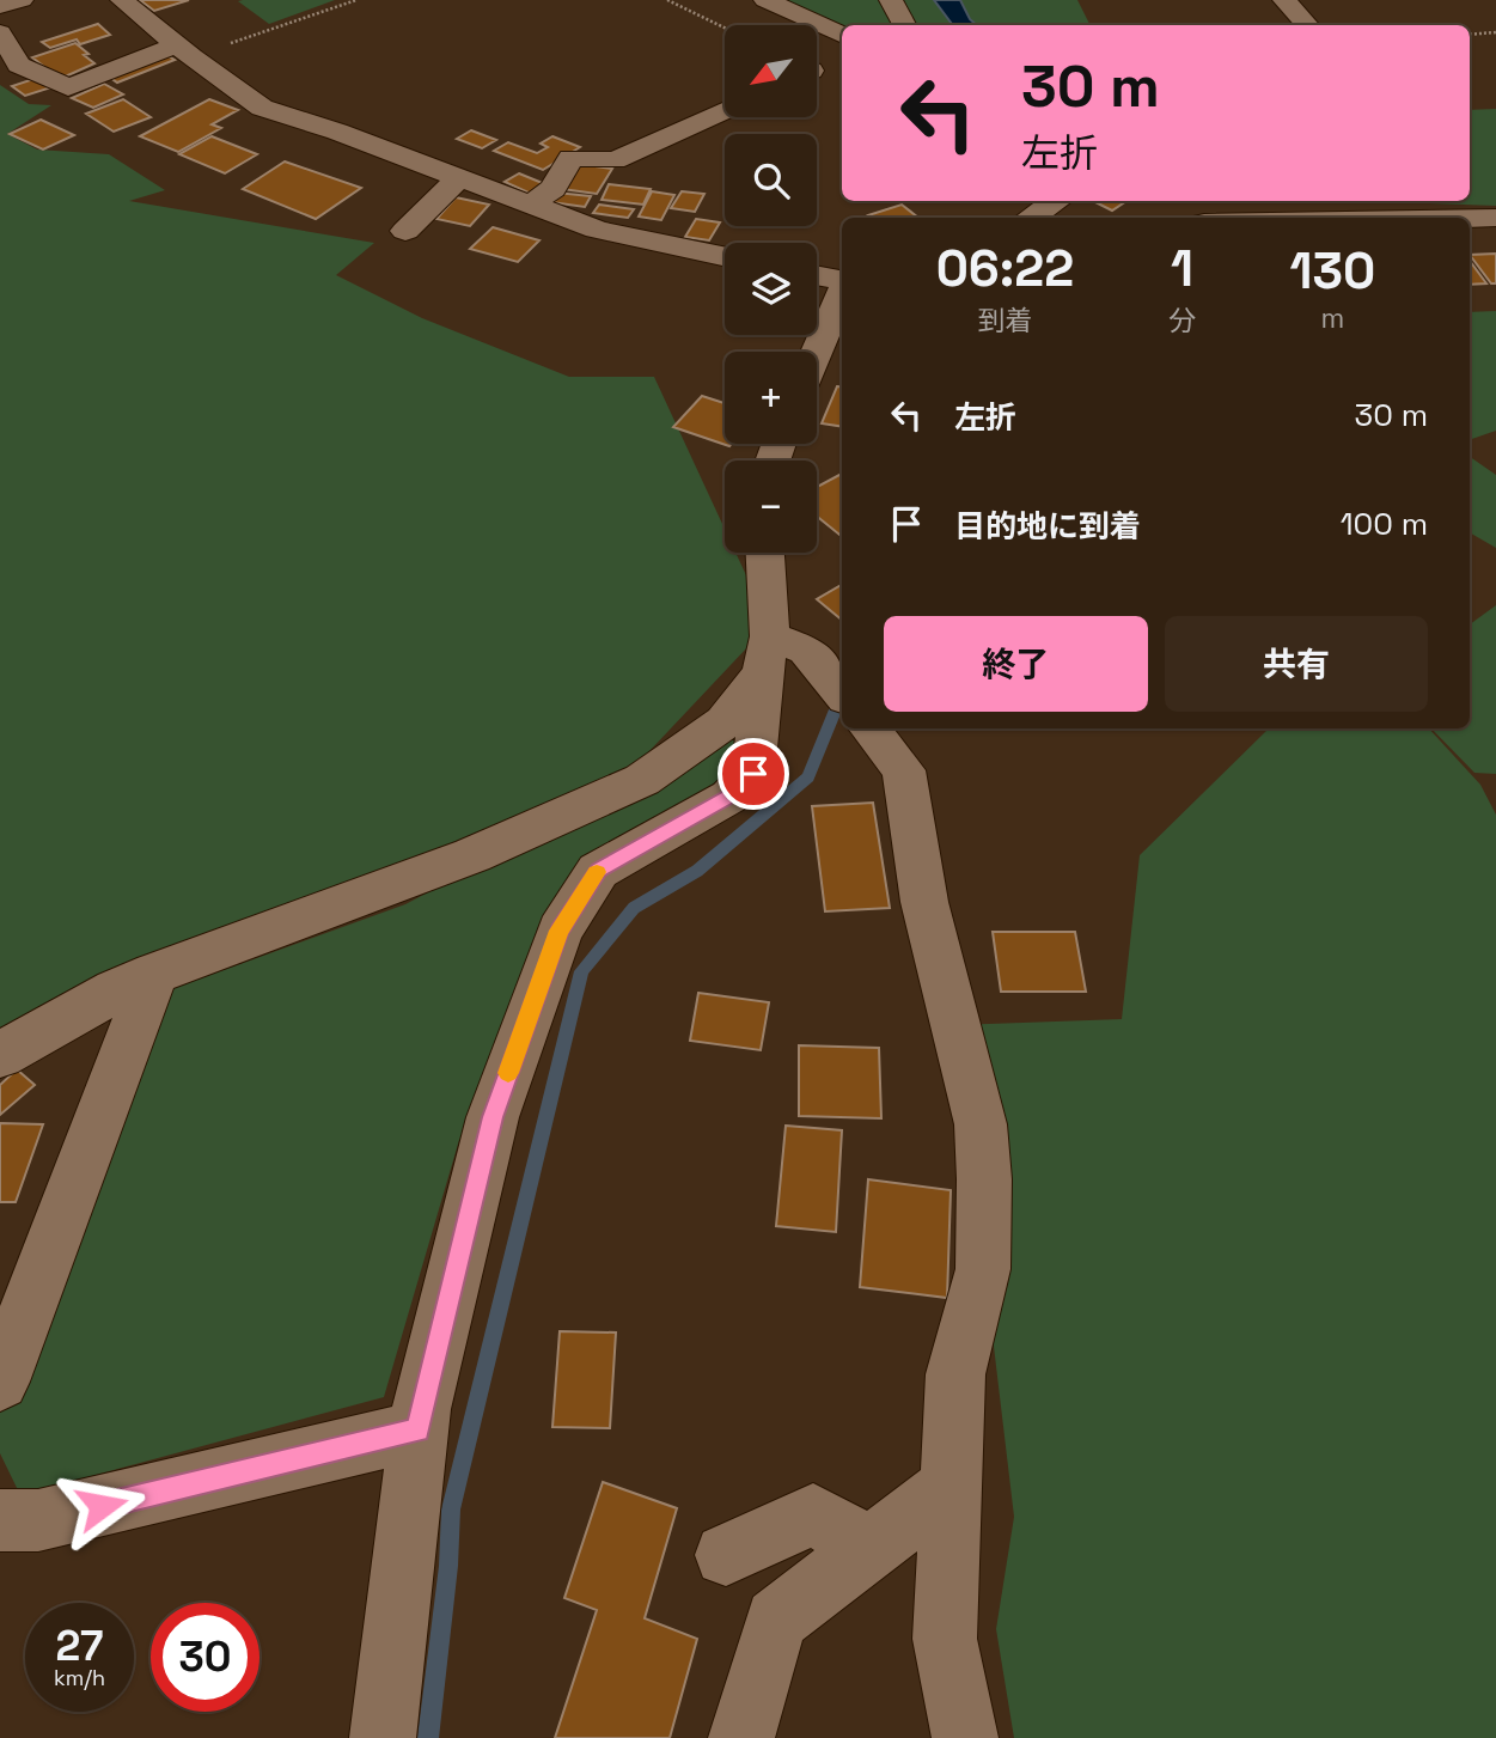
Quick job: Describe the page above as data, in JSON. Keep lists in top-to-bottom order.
{
  "north": "bottom left",
  "page": {
    "map_buttons": ["+", "−"],
    "turn": ["30 m", "左折"],
    "eta": [
      "06:22",
      "到着",
      "1",
      "分",
      "130",
      "m"
    ],
    "list": [
      {
        "name": "左折",
        "value": "30 m"
      },
      {
        "name": "目的地に到着",
        "value": "100 m"
      }
    ],
    "buttons": ["終了", "共有"],
    "speed": "27 km/h",
    "limit": "30"
  }
}
